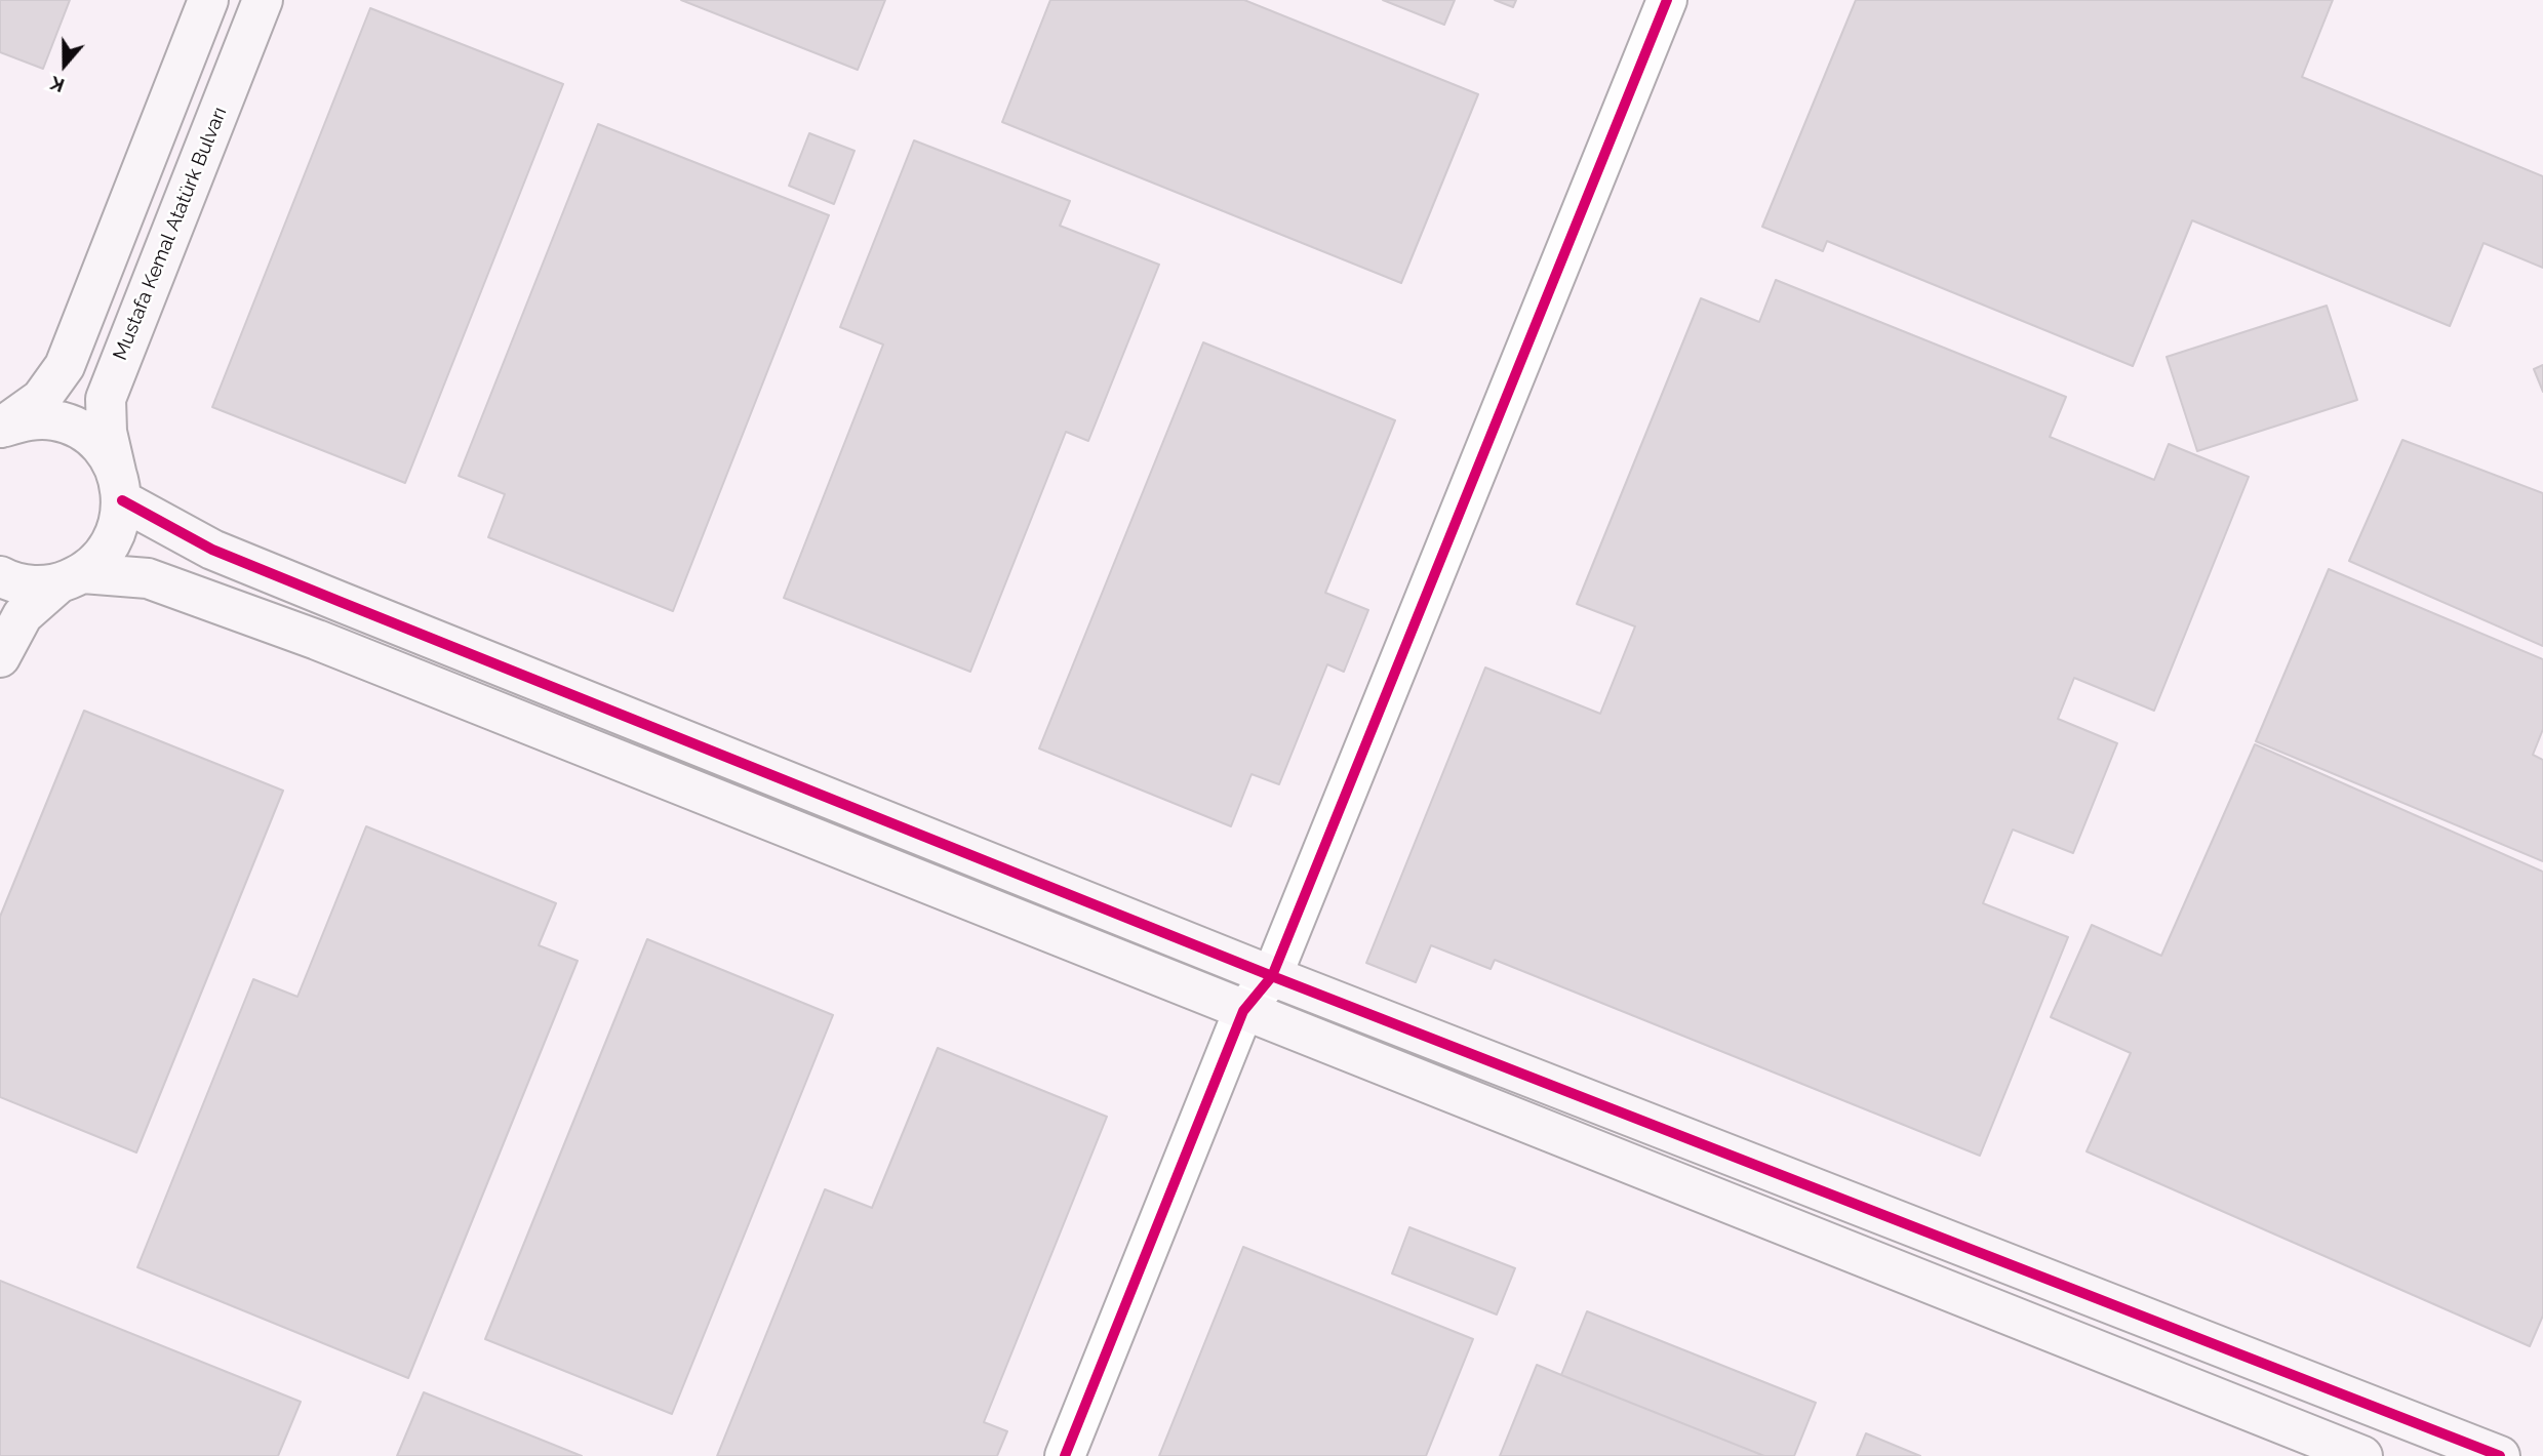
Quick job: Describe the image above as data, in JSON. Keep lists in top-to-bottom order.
{
  "streets": {
    "street": ["Mustafa Kemal Atatürk Bulvarı"]
  },
  "north": "bottom"
}
